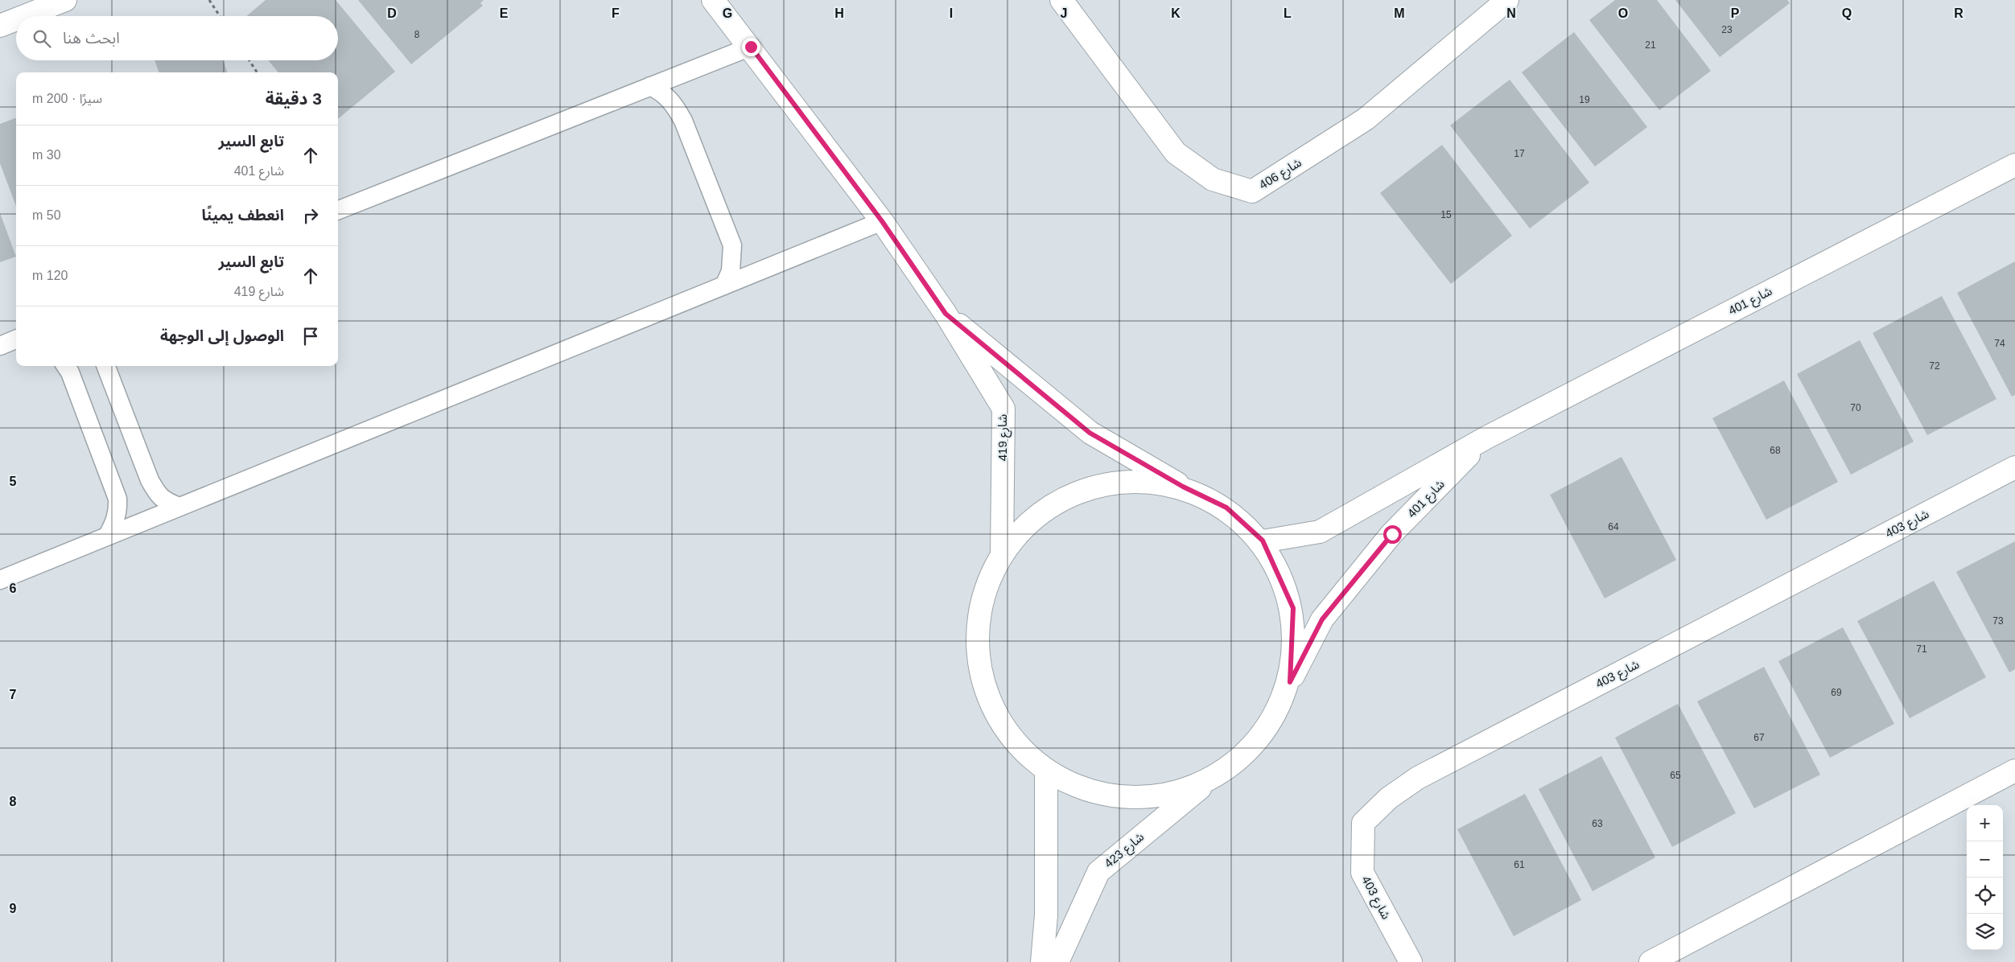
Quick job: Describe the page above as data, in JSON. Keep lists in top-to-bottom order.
{
  "streets": {
    "street": [
      "شارع 406",
      "شارع 401",
      "شارع 419",
      "شارع 403",
      "شارع 423"
    ]
  },
  "crossings": [
    ["شارع 401", "شارع 419"],
    ["شارع 401", "شارع 423"]
  ],
  "house_numbers": [
    "23",
    "8",
    "21",
    "19",
    "17",
    "15",
    "74",
    "72",
    "70",
    "68",
    "64",
    "73",
    "71",
    "69",
    "67",
    "65",
    "63",
    "61"
  ],
  "page": {
    "search": "ابحث هنا",
    "heading": ["3 دقيقة", "سيرًا · 200 m"],
    "list": [
      ["تابع السير", "شارع 401", "30 m"],
      ["انعطف يمينًا", "50 m"],
      ["تابع السير", "شارع 419", "120 m"],
      "الوصول إلى الوجهة"
    ],
    "map_buttons": ["+", "−"]
  },
  "grid": {
    "columns": [
      "D",
      "E",
      "F",
      "G",
      "H",
      "I",
      "J",
      "K",
      "L",
      "M",
      "N",
      "O",
      "P",
      "Q",
      "R"
    ],
    "rows": [
      "5",
      "6",
      "7",
      "8",
      "9"
    ]
  }
}
